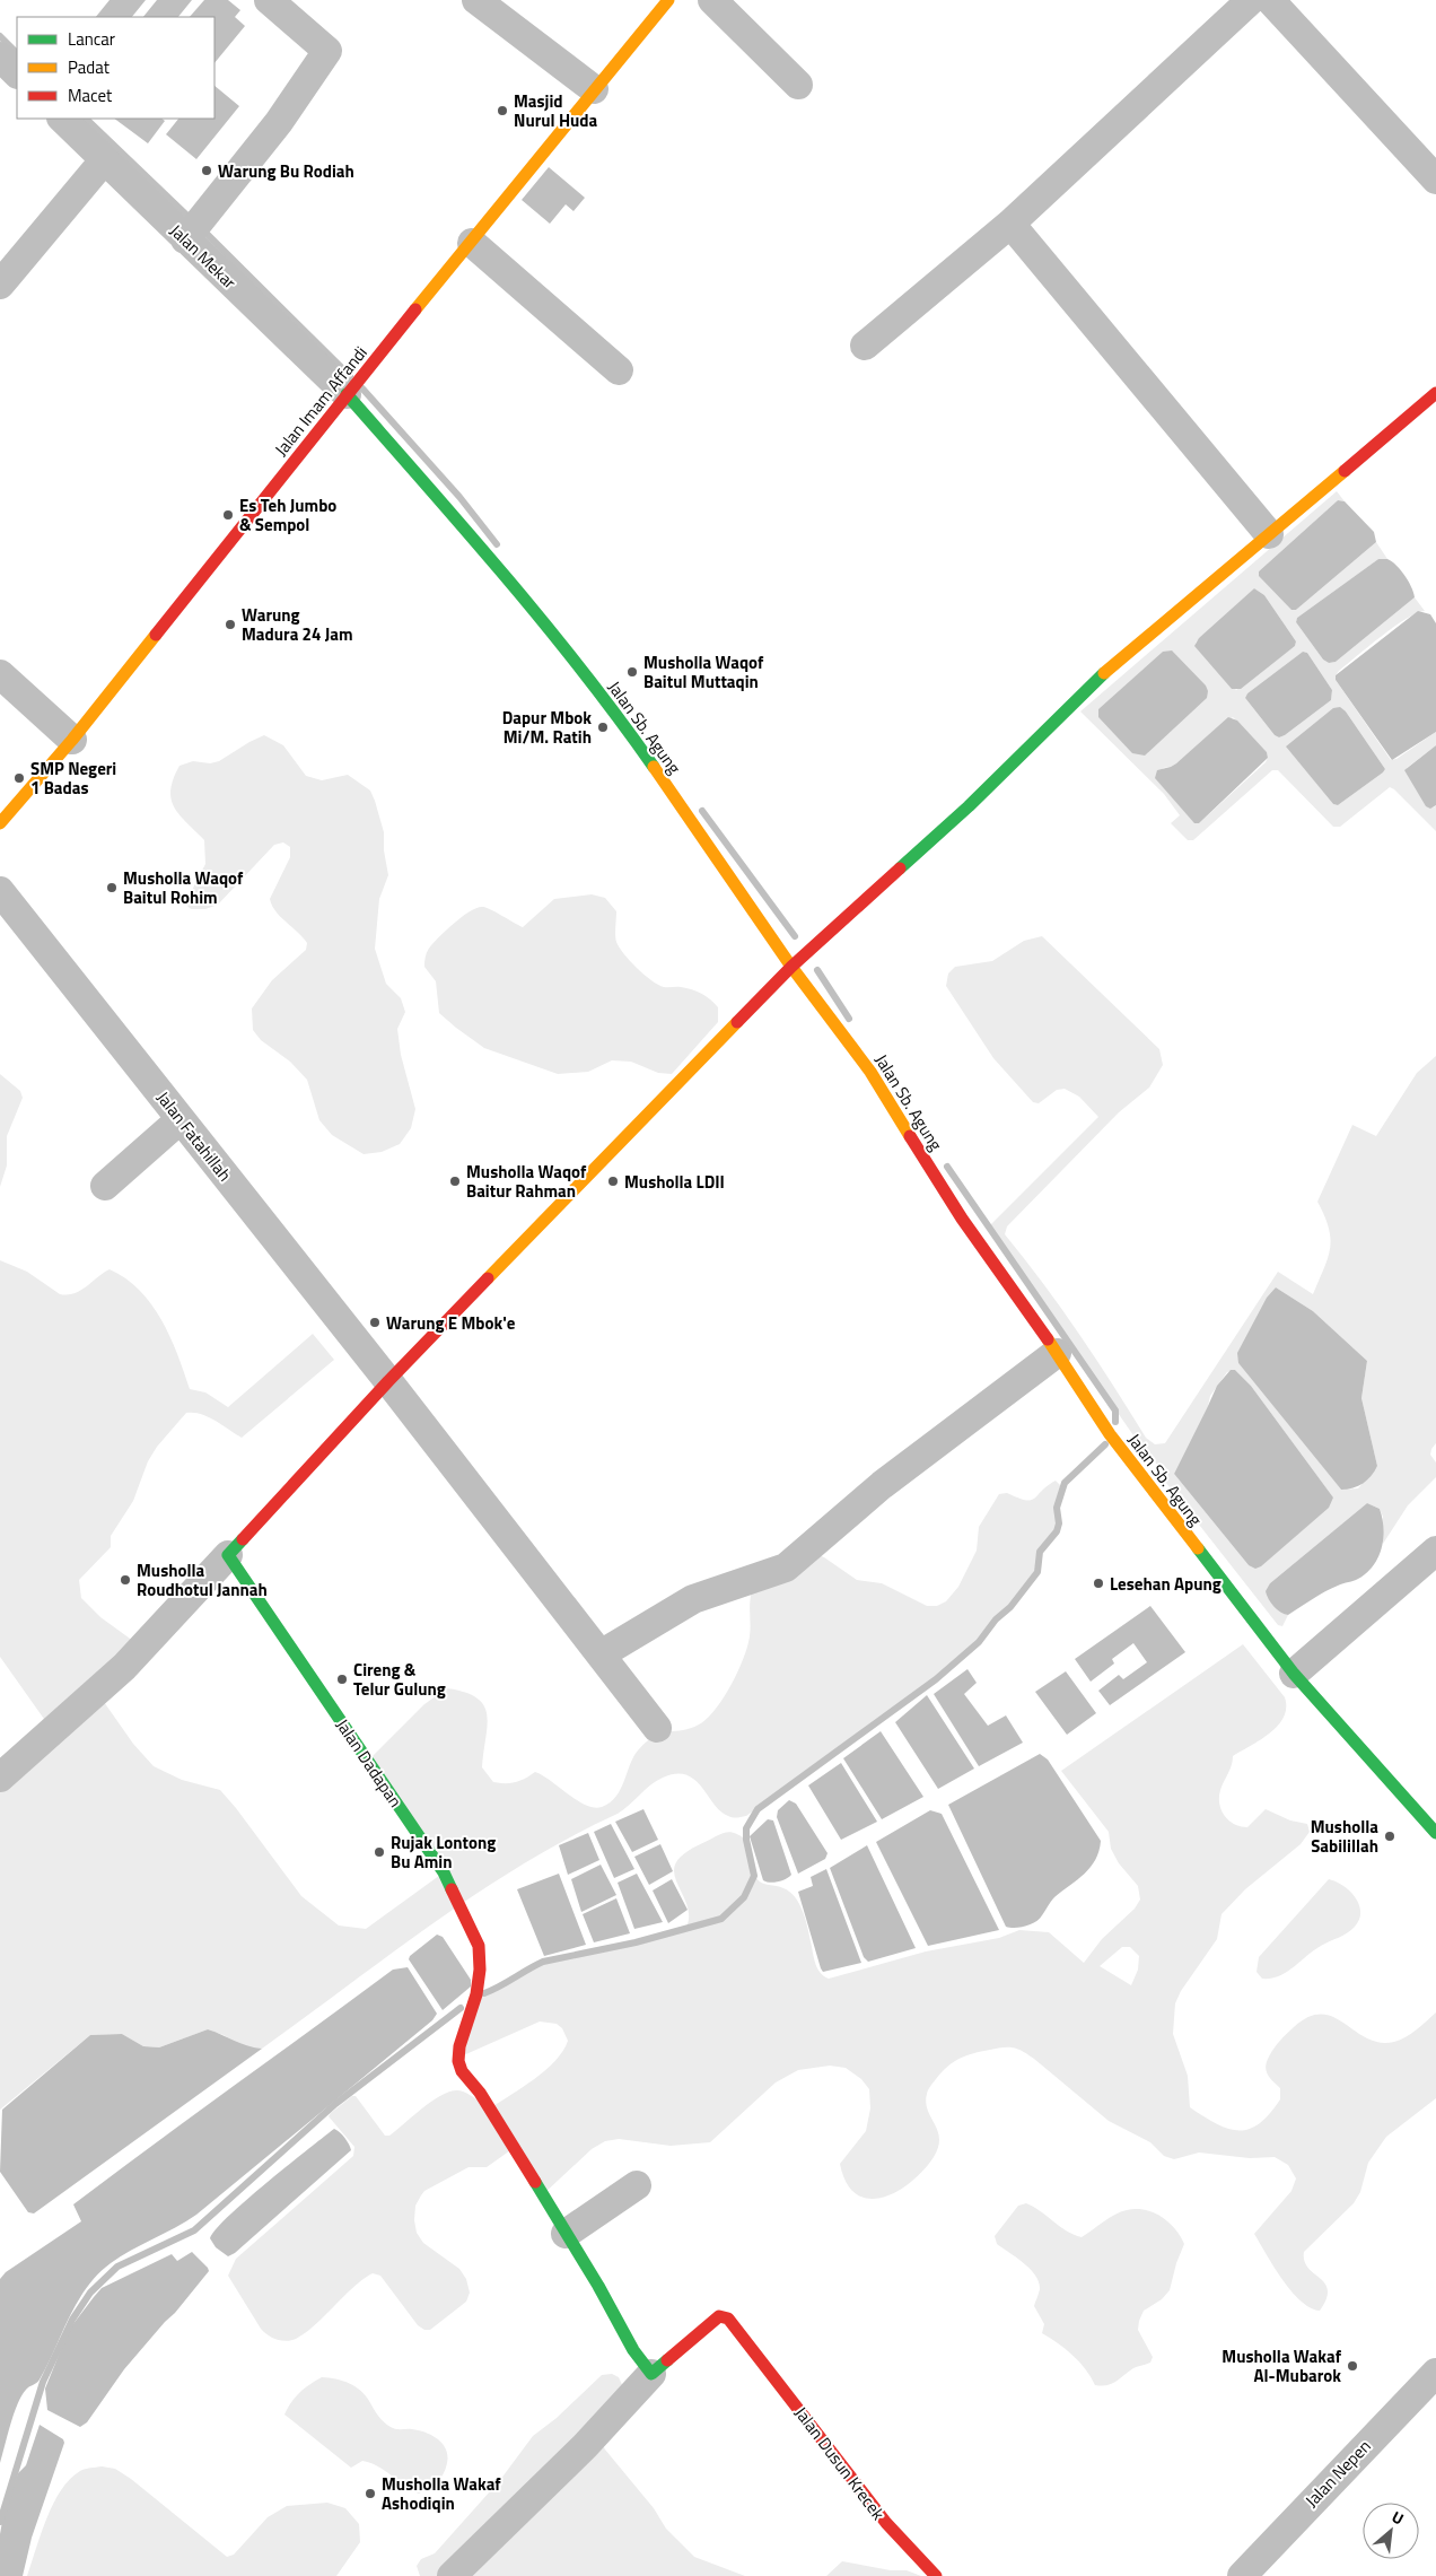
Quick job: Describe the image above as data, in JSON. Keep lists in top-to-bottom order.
{
  "streets": {
    "street": [
      "Jalan Mekar",
      "Jalan Imam Affandi",
      "Jalan Sb. Agung",
      "Jalan Fatahillah",
      "Jalan Dadapan",
      "Jalan Dusun Krecek",
      "Jalan Nepen"
    ]
  },
  "crossings": [
    ["Jalan Mekar", "Jalan Imam Affandi"],
    ["Jalan Mekar", "Jalan Sb. Agung"],
    ["Jalan Imam Affandi", "Jalan Sb. Agung"],
    ["Jalan Dadapan", "Jalan Dusun Krecek"]
  ],
  "places": [
    "Masjid Nurul Huda",
    "Warung Bu Rodiah",
    "Es Teh Jumbo & Sempol",
    "Warung Madura 24 Jam",
    "Musholla Waqof Baitul Muttaqin",
    "Dapur Mbok Mi/M. Ratih",
    "SMP Negeri 1 Badas",
    "Musholla Waqof Baitul Rohim",
    "Musholla Waqof Baitur Rahman",
    "Musholla LDII",
    "Warung E Mbok'e",
    "Musholla Roudhotul Jannah",
    "Lesehan Apung",
    "Cireng & Telur Gulung",
    "Musholla Sabilillah",
    "Rujak Lontong Bu Amin",
    "Musholla Wakaf Al-Mubarok",
    "Musholla Wakaf Ashodiqin"
  ],
  "legend": ["Lancar", "Padat", "Macet"],
  "north": "top right"
}
